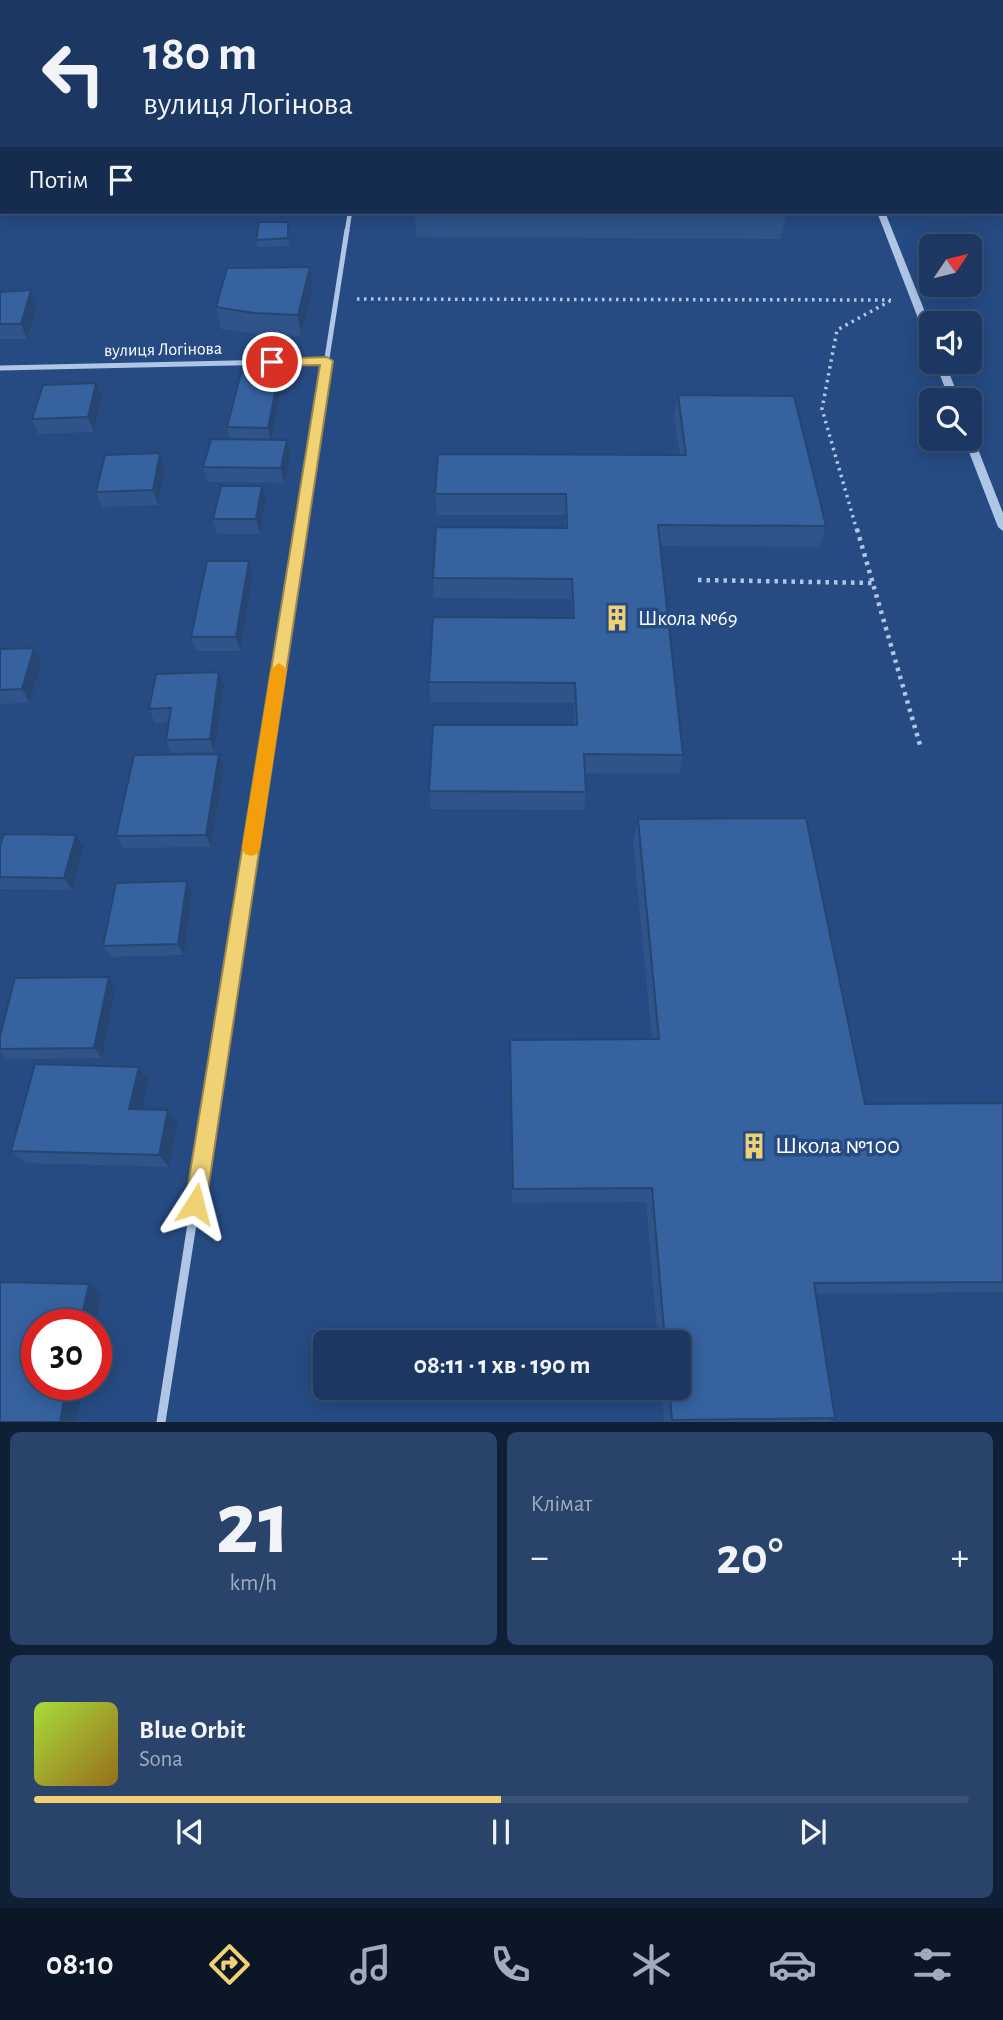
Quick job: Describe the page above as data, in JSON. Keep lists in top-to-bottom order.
{
  "streets": {
    "street": ["вулиця Логінова"]
  },
  "places": {
    "building": ["Школа №69", "Школа №100"]
  },
  "north": "top right",
  "page": {
    "turn": ["180 m", "вулиця Логінова"],
    "then": "Потім",
    "limit": "30",
    "trip": "08:11 · 1 хв · 190 m",
    "tile": [
      ["21", "km/h"],
      "Клімат"
    ],
    "heat": ["−", "20°", "+"],
    "song": ["Blue Orbit", "Sona"],
    "tabs": "08:10"
  }
}
